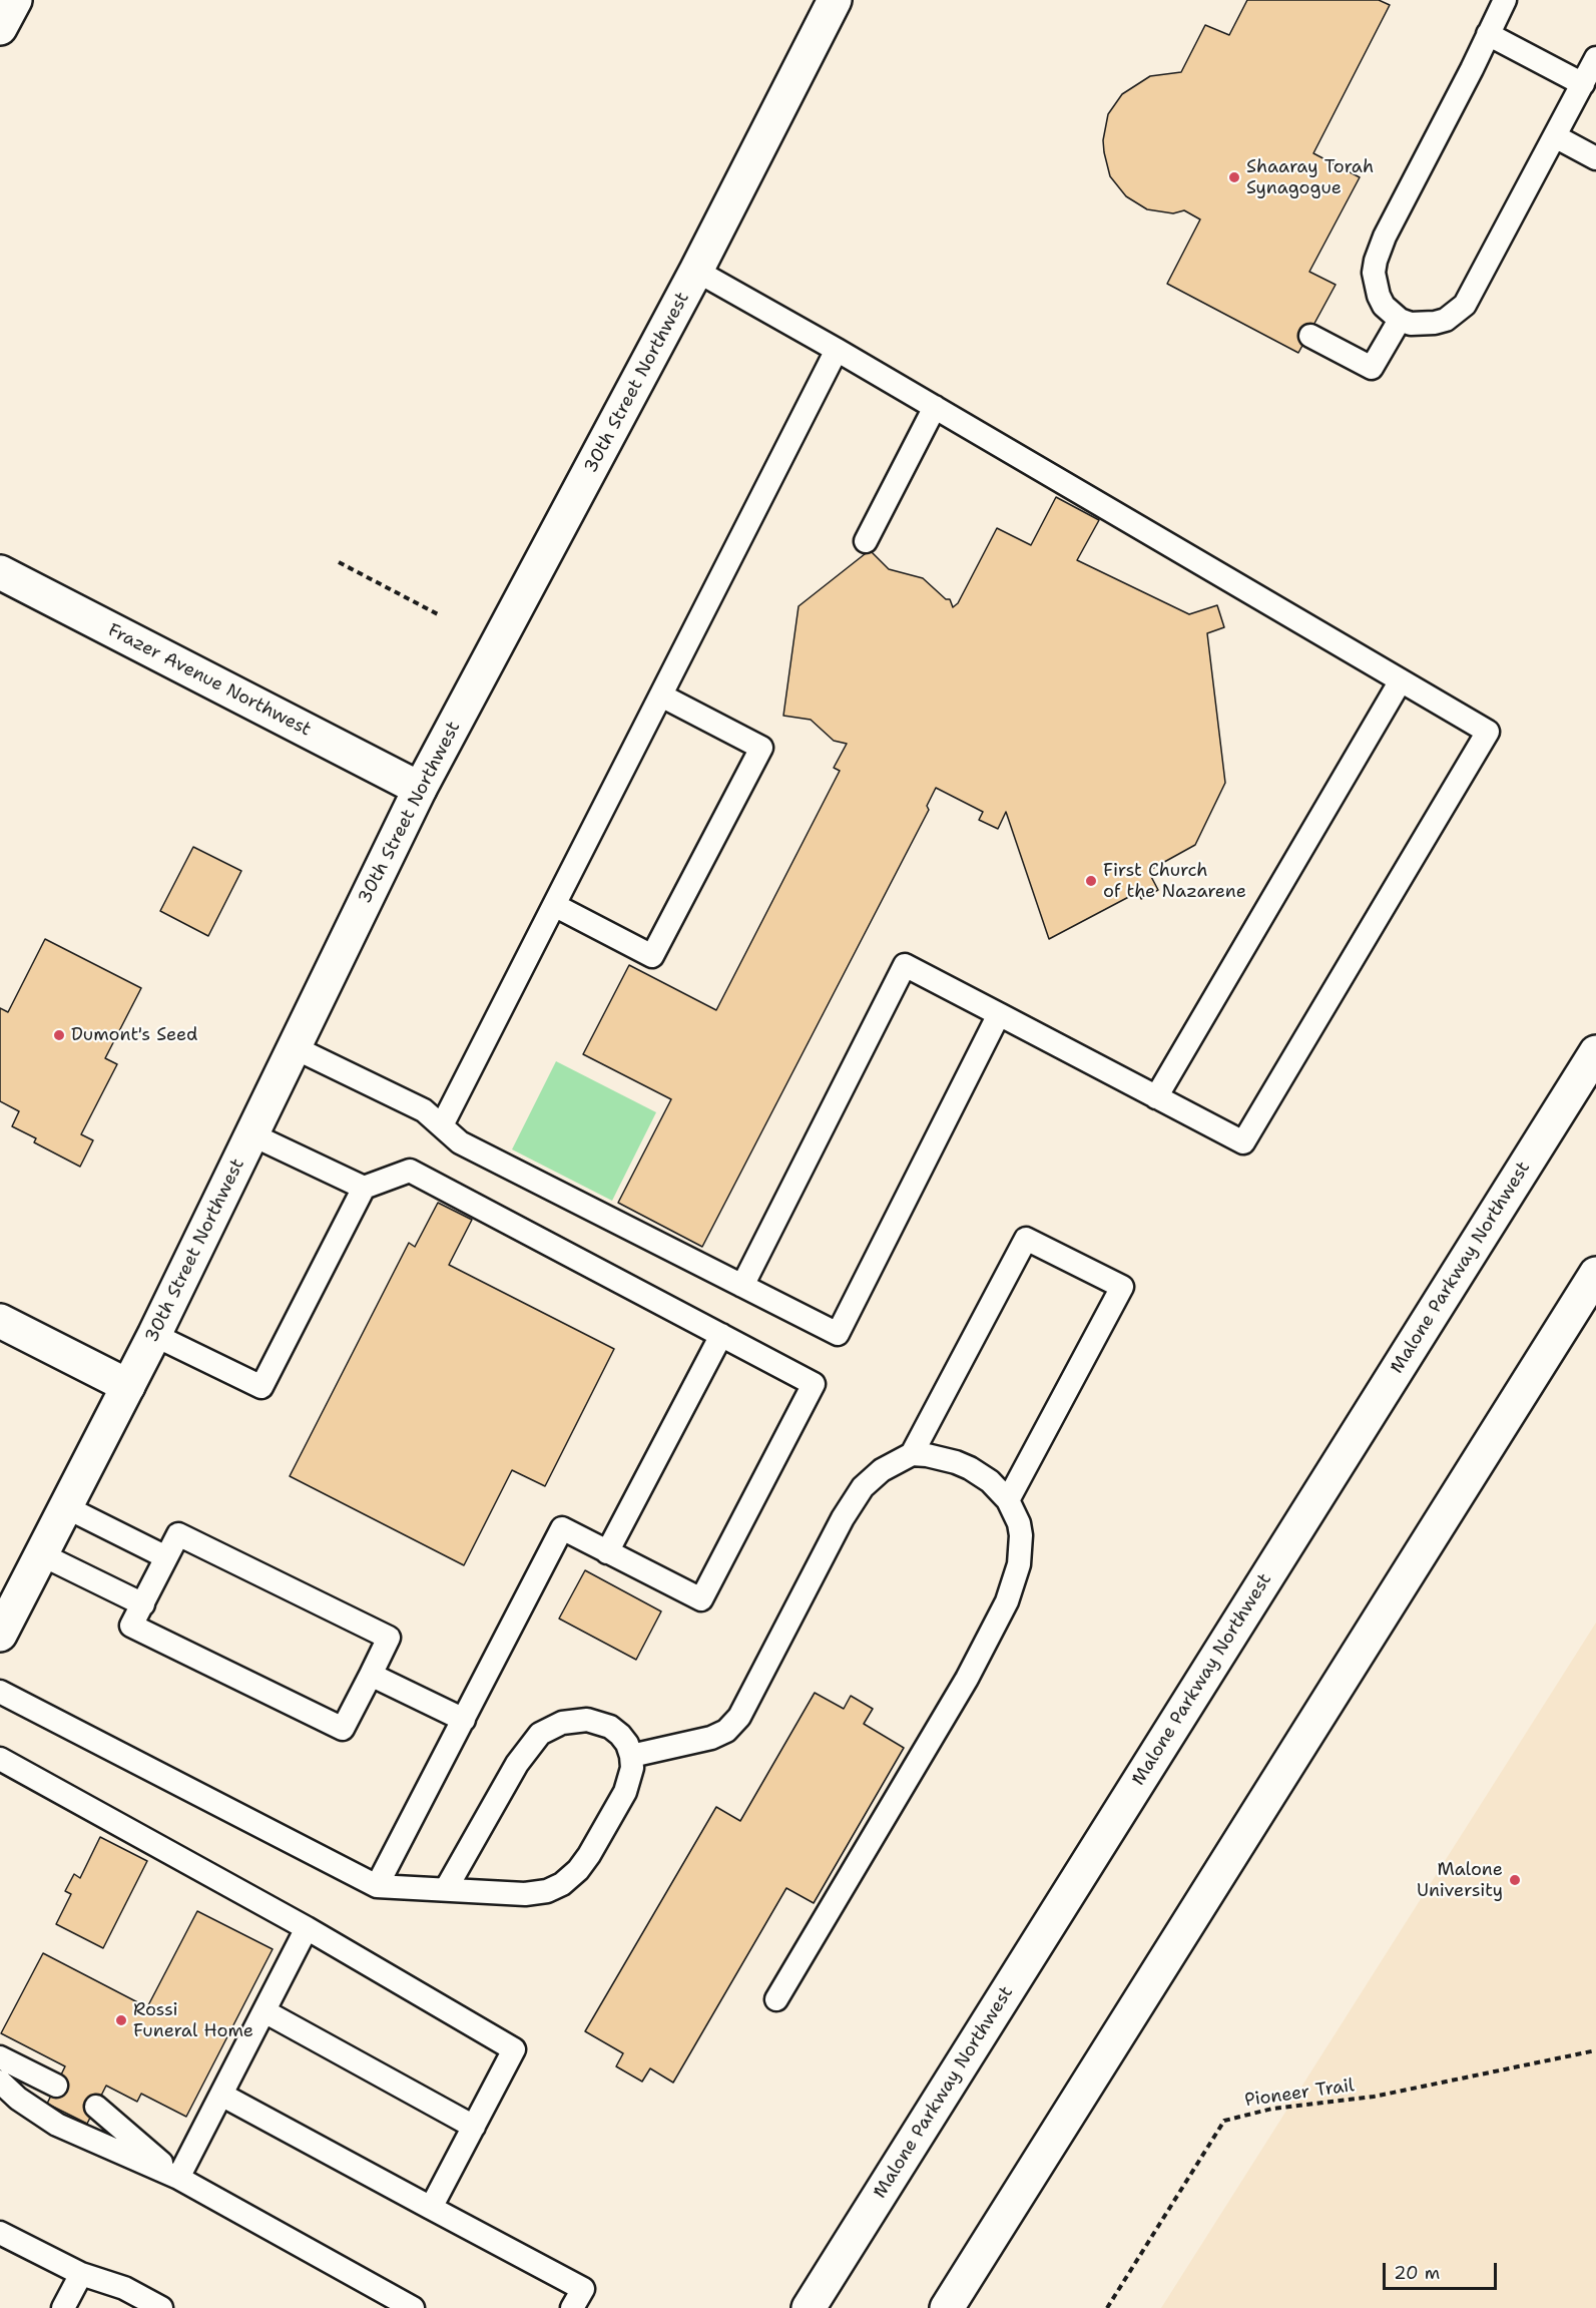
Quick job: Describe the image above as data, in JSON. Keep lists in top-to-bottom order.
{
  "streets": {
    "main road": ["30th Street Northwest", "Frazer Avenue Northwest", "Malone Parkway Northwest"],
    "path": ["Pioneer Trail"]
  },
  "crossings": [
    ["30th Street Northwest", "Frazer Avenue Northwest"]
  ],
  "places": [
    "Shaaray Torah Synagogue",
    "First Church of the Nazarene",
    "Dumont's Seed",
    "Malone University",
    "Rossi Funeral Home"
  ],
  "scale_bar": "20 m"
}
